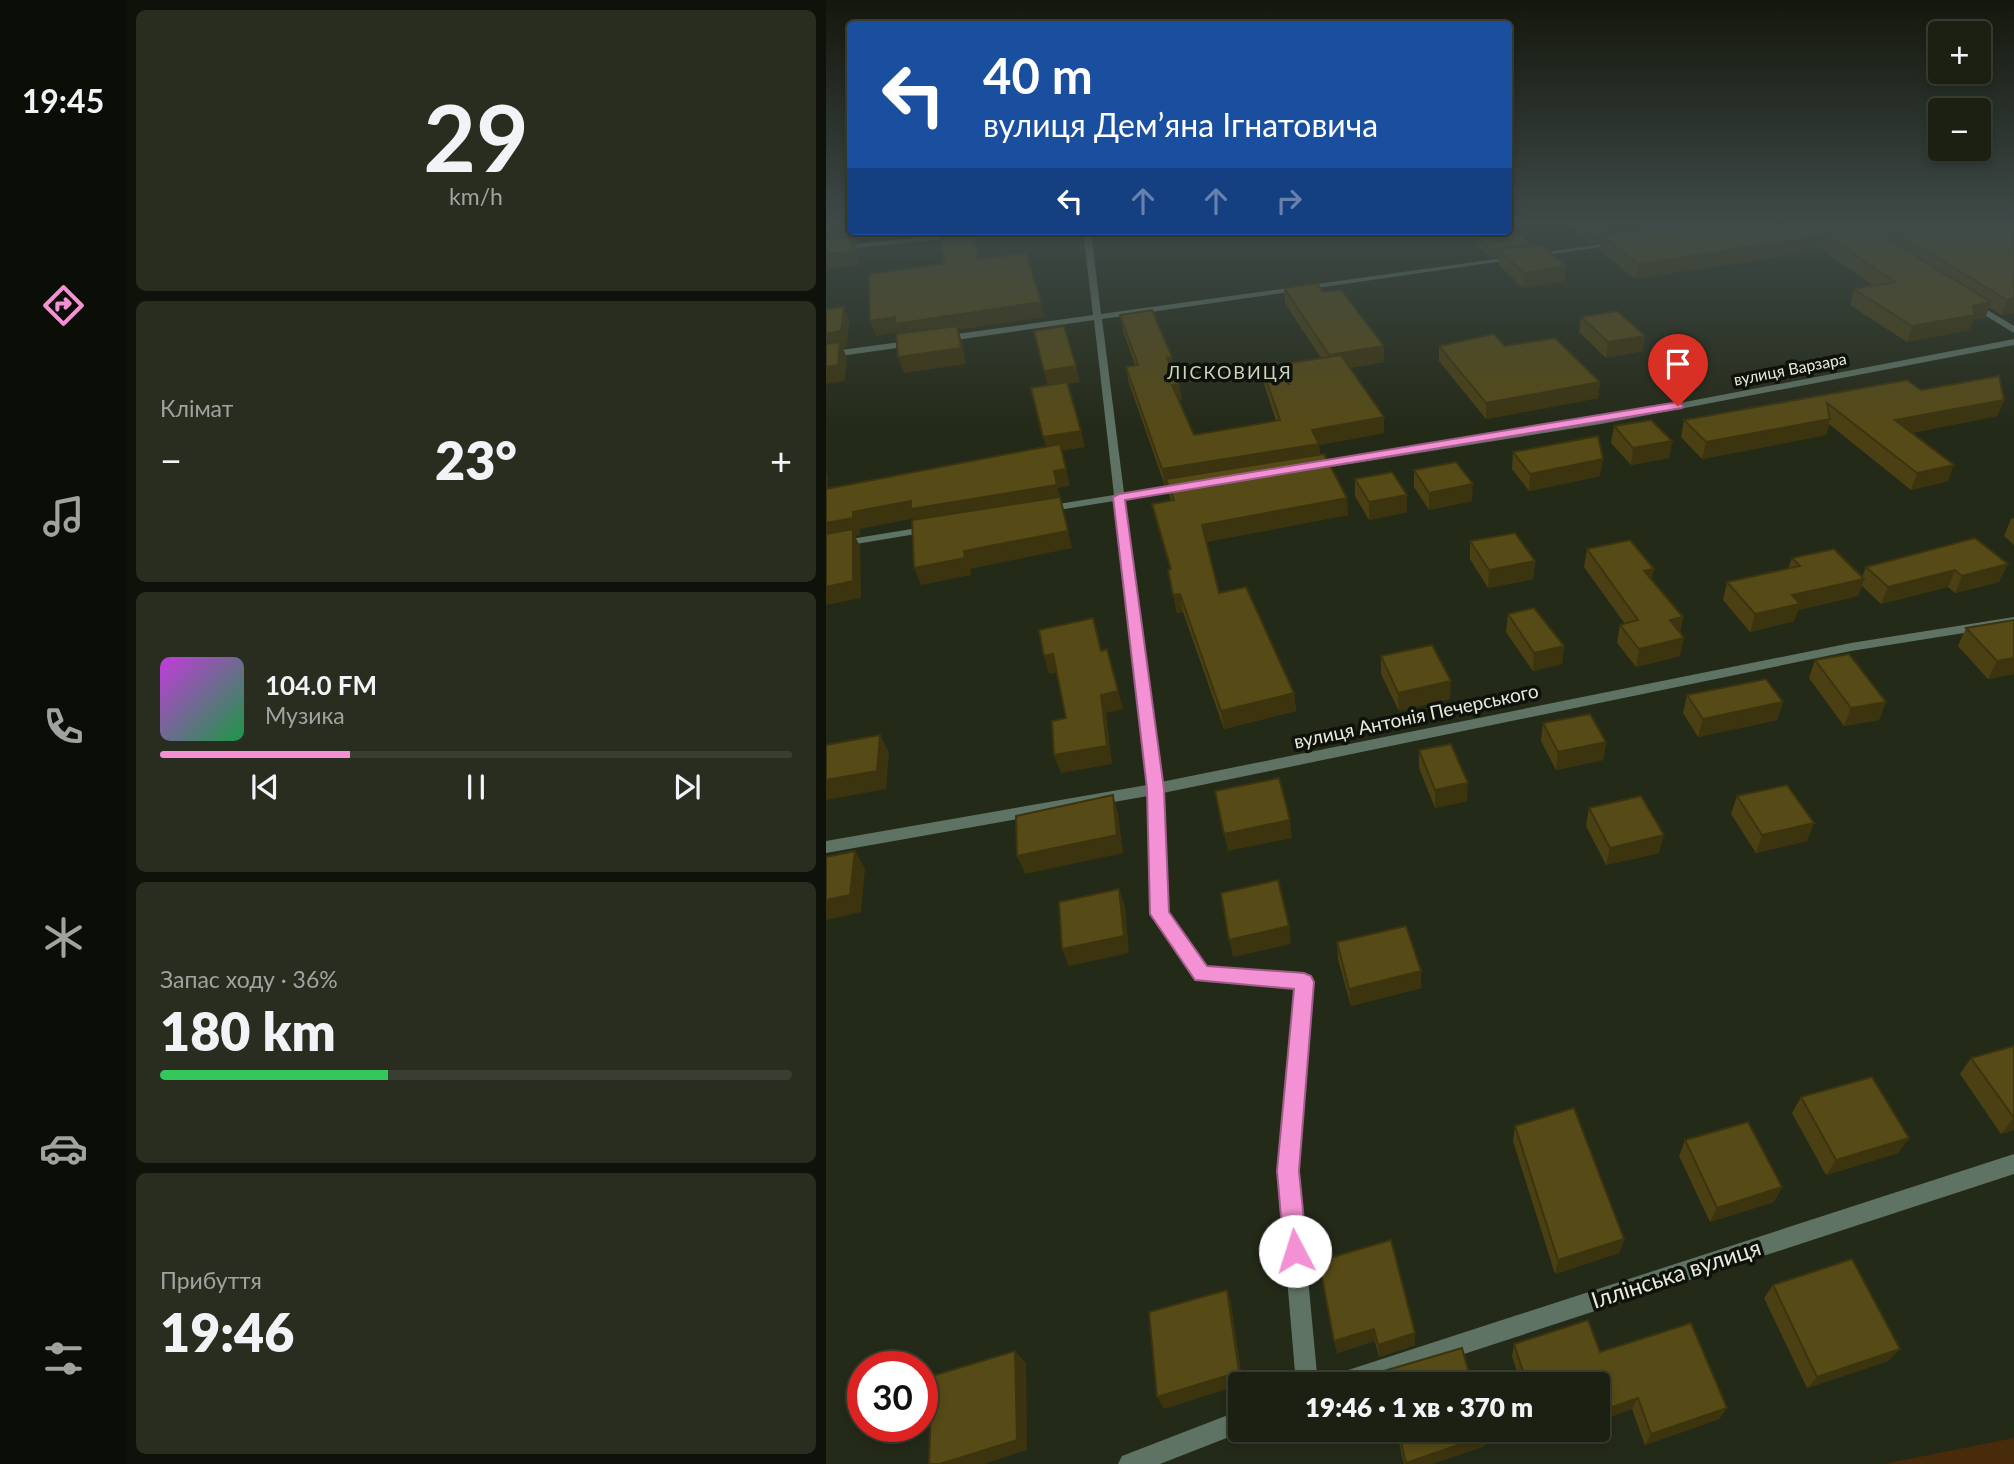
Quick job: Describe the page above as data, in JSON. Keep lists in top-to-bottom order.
{
  "streets": {
    "street": ["вулиця Варзара", "вулиця Антонія Печерського", "Іллінська вулиця"]
  },
  "districts": ["ЛІСКОВИЦЯ"],
  "page": {
    "tabs": "19:45",
    "tile": [
      ["29", "km/h"],
      "Клімат",
      ["Запас ходу · 36%", "180 km"],
      ["Прибуття", "19:46"]
    ],
    "map_buttons": ["+", "−"],
    "turn": ["40 m", "вулиця Демʼяна Ігнатовича"],
    "heat": ["−", "23°", "+"],
    "song": ["104.0 FM", "Музика"],
    "limit": "30",
    "trip": "19:46 · 1 хв · 370 m"
  }
}
